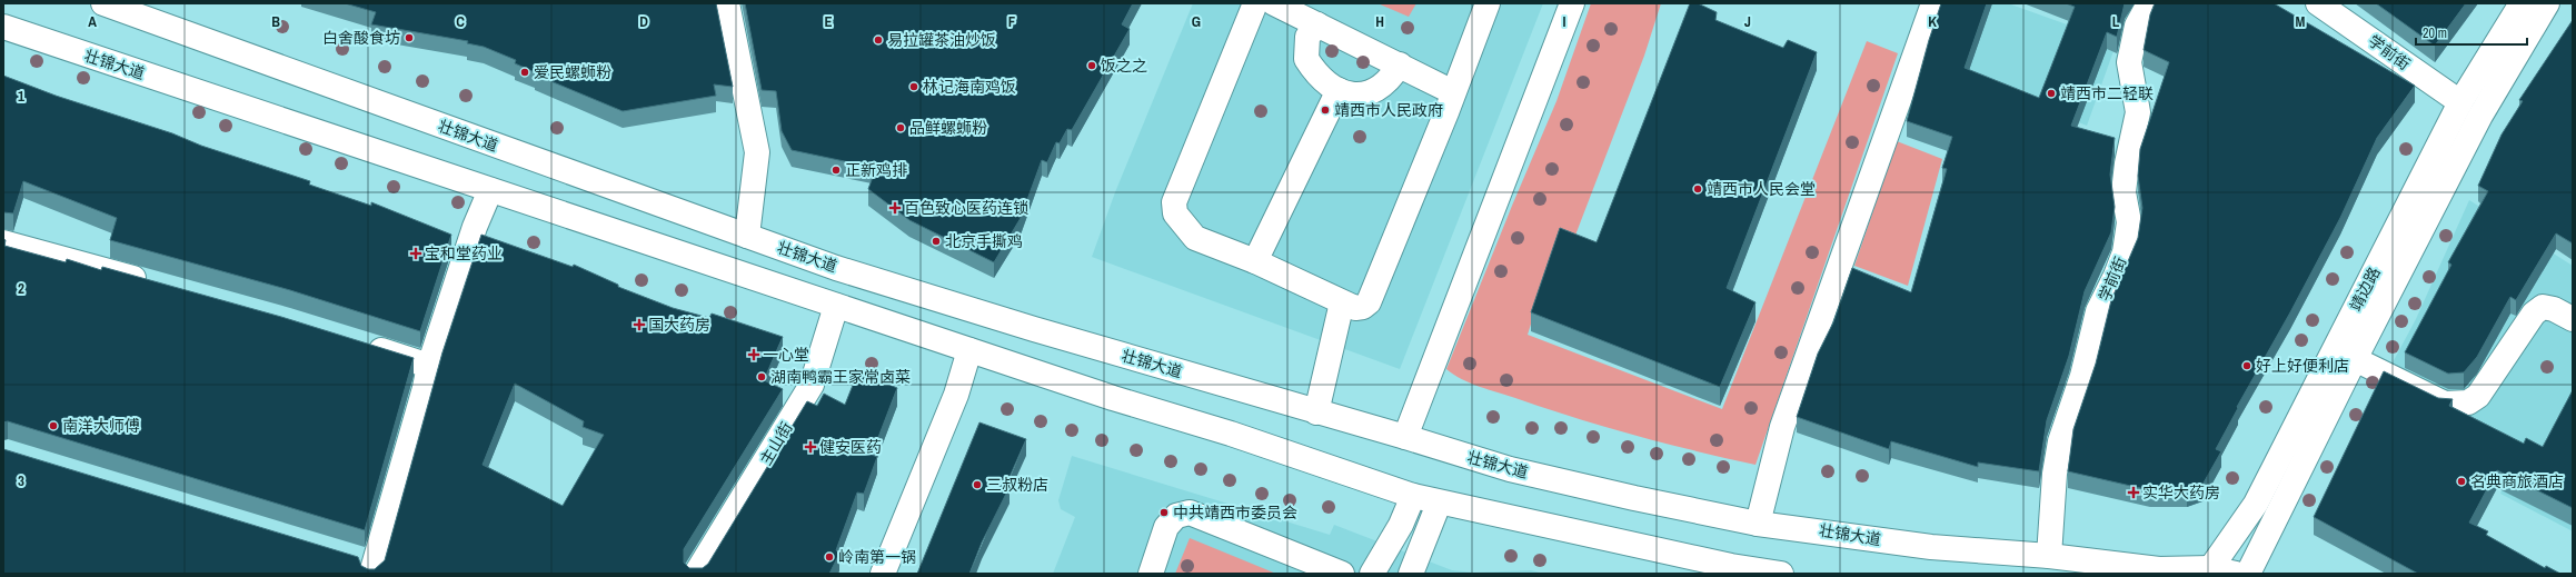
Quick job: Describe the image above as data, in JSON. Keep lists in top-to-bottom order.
{
  "streets": {
    "main road": [
      "学前街",
      "壮锦大道",
      "靖边路",
      "主山街"
    ]
  },
  "crossings": [
    ["学前街", "壮锦大道"],
    ["学前街", "靖边路"],
    ["壮锦大道", "靖边路"],
    ["壮锦大道", "主山街"]
  ],
  "places": {
    "other": [
      "白舍酸食坊",
      "易拉罐茶油炒饭",
      "饭之之",
      "爱民螺蛳粉",
      "林记海南鸡饭",
      "靖西市二轻联",
      "靖西市人民政府",
      "品鲜螺蛳粉",
      "正新鸡排",
      "靖西市人民会堂",
      "北京手撕鸡",
      "好上好便利店",
      "湖南鸭霸王家常卤菜",
      "南洋大师傅",
      "名典商旅酒店",
      "三叔粉店",
      "中共靖西市委员会",
      "岭南第一锅"
    ],
    "health": [
      "百色致心医药连锁",
      "宝和堂药业",
      "国大药房",
      "一心堂",
      "健安医药",
      "实华大药房"
    ]
  },
  "scale_bar": "20 m",
  "grid": {
    "columns": [
      "A",
      "B",
      "C",
      "D",
      "E",
      "F",
      "G",
      "H",
      "I",
      "J",
      "K",
      "L",
      "M"
    ],
    "rows": ["1", "2", "3"]
  }
}
